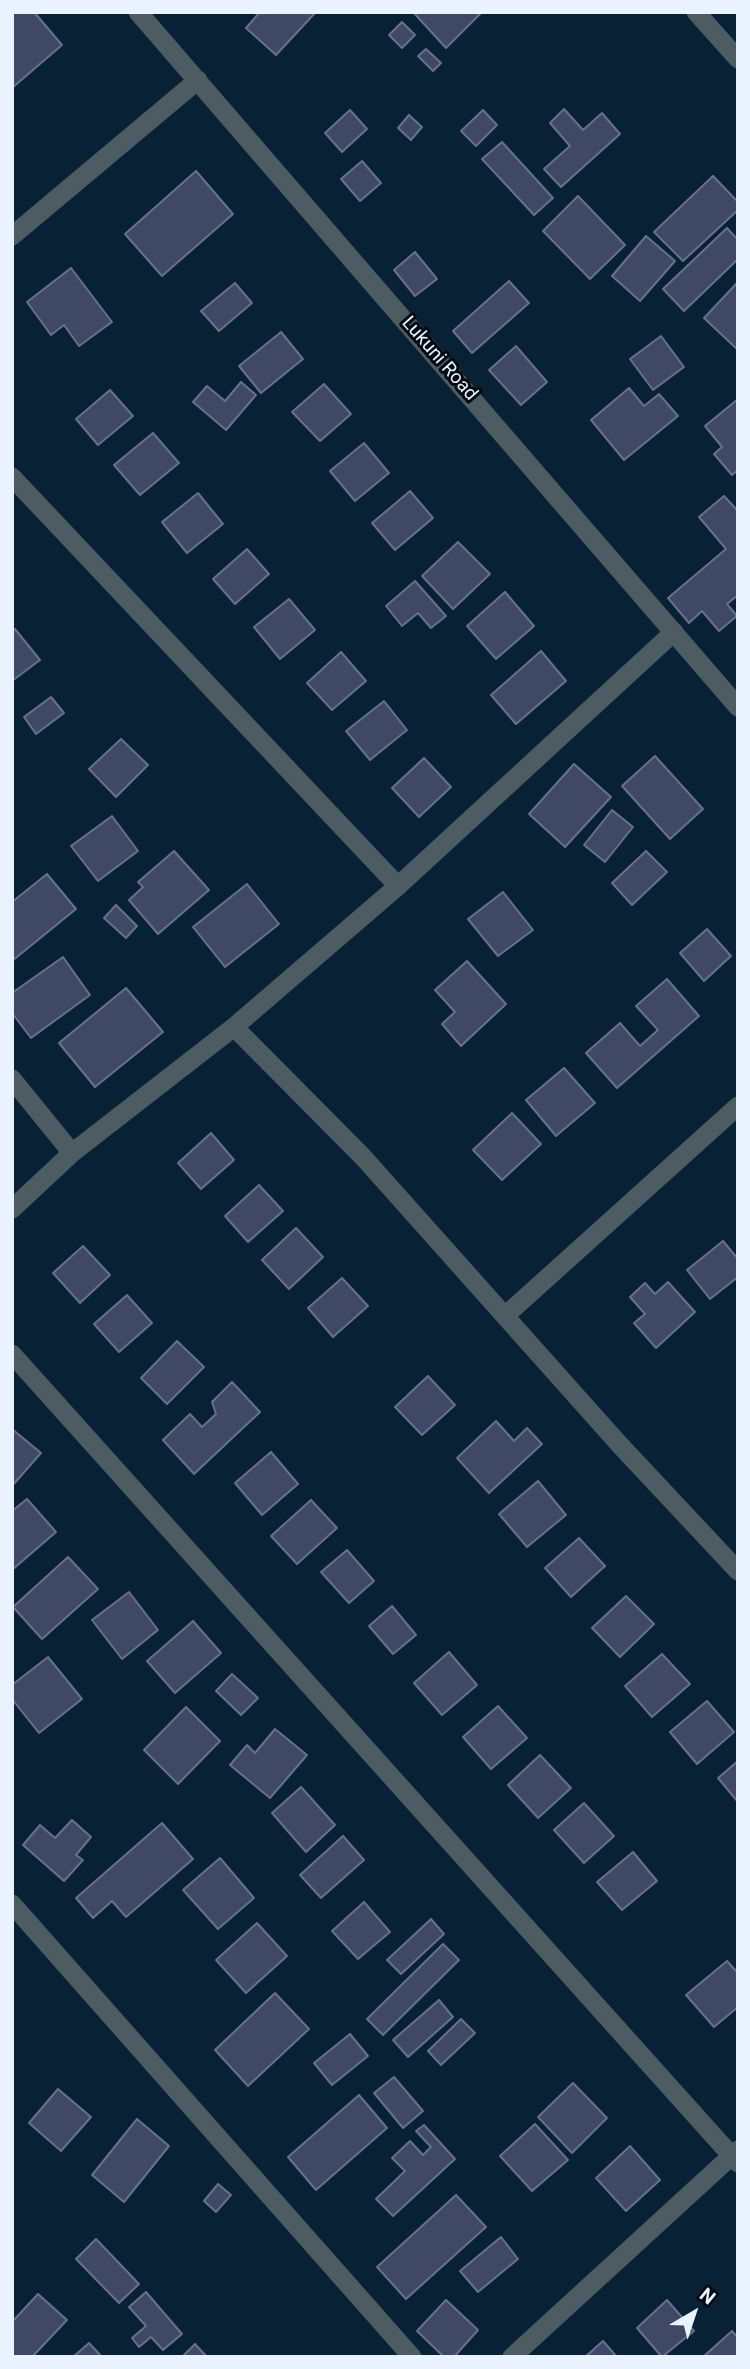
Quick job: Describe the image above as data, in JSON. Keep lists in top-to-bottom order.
{
  "streets": {
    "street": ["Lukuni Road"]
  },
  "north": "top right"
}
